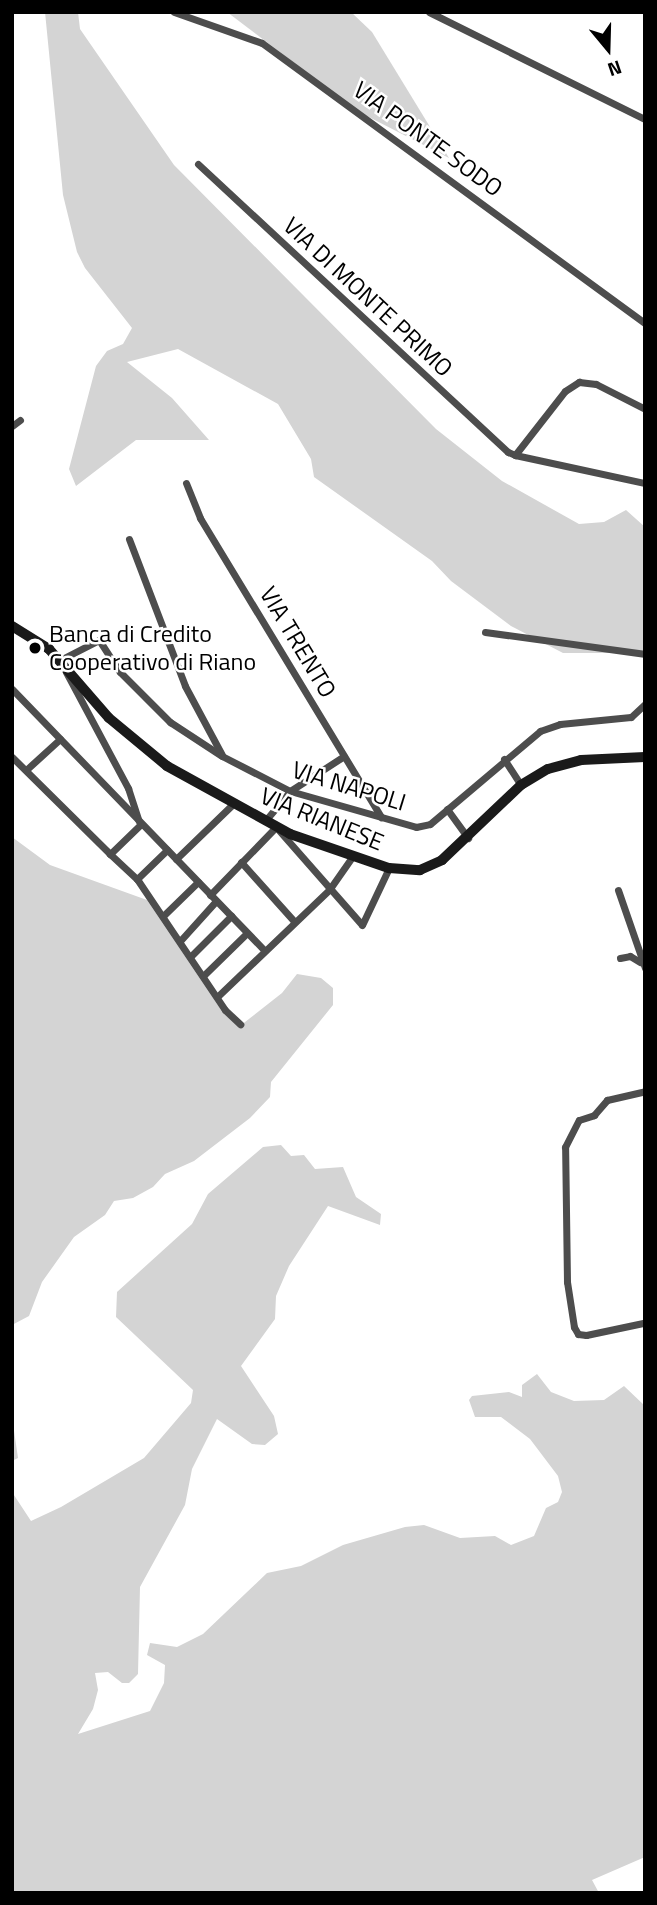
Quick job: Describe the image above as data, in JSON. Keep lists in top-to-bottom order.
{
  "streets": {
    "main road": ["VIA RIANESE"],
    "street": [
      "VIA PONTE SODO",
      "VIA DI MONTE PRIMO",
      "VIA TRENTO",
      "VIA NAPOLI"
    ]
  },
  "crossings": [
    ["VIA TRENTO", "VIA NAPOLI"],
    ["VIA NAPOLI", "VIA RIANESE"]
  ],
  "places": ["Banca di Credito Cooperativo di Riano"],
  "north": "bottom"
}
